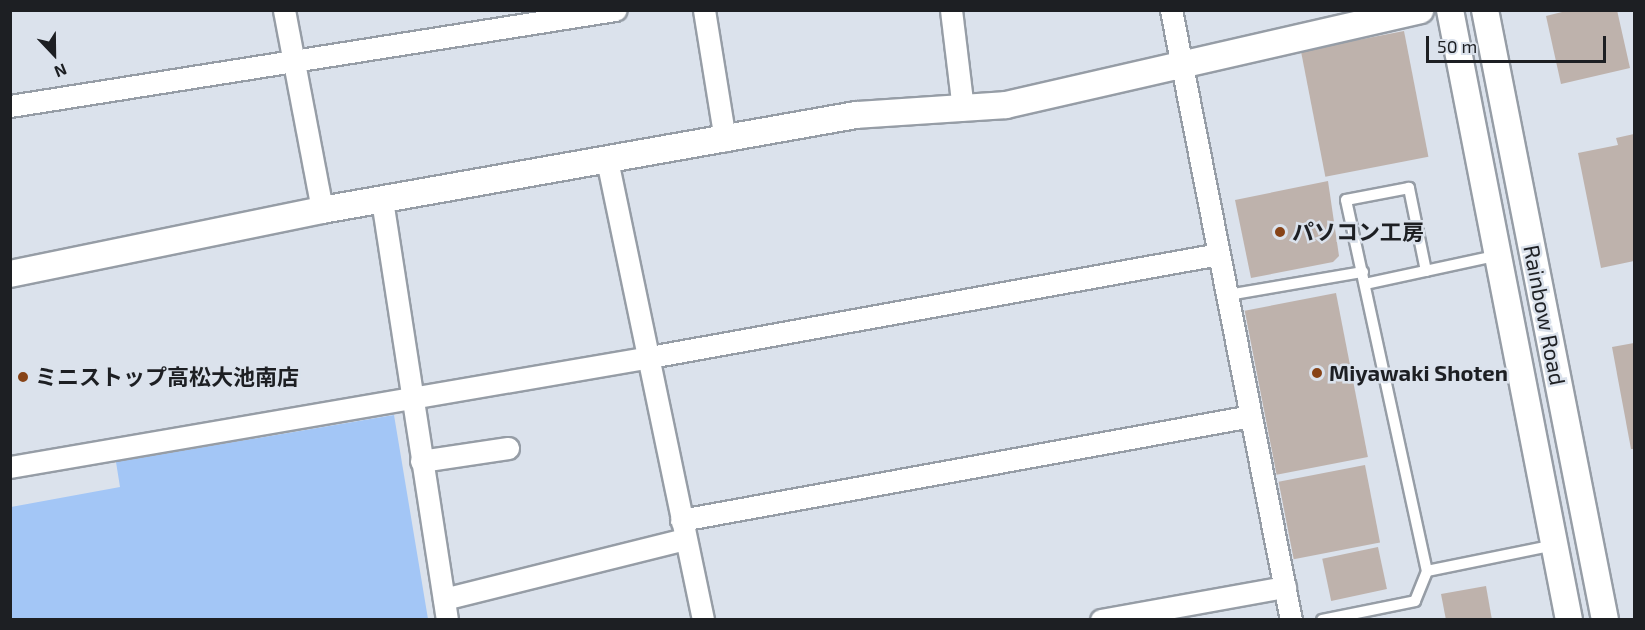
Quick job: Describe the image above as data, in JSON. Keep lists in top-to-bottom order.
{
  "streets": {
    "street": ["Rainbow Road"]
  },
  "places": ["パソコン工房", "Miyawaki Shoten", "ミニストップ高松大池南店"],
  "scale_bar": "50 m",
  "north": "bottom"
}
